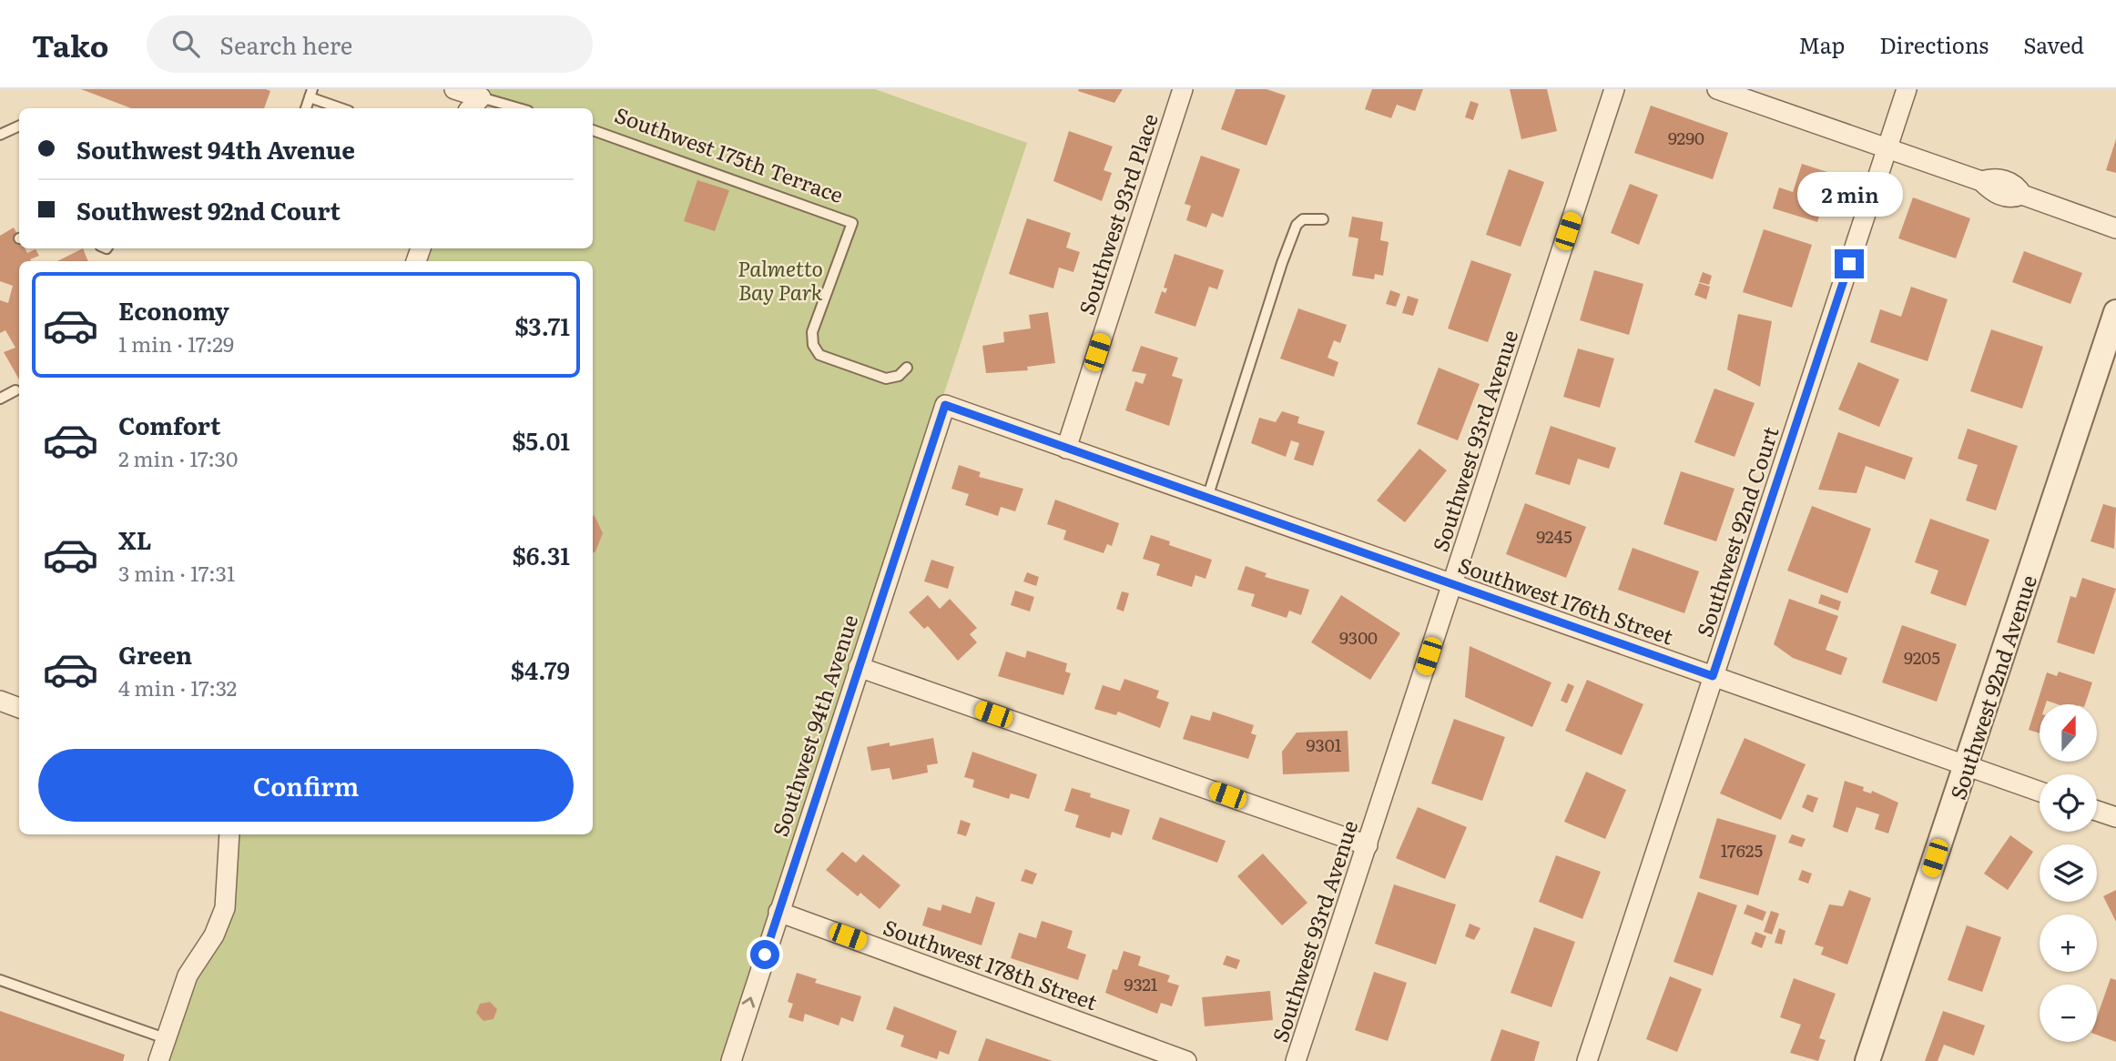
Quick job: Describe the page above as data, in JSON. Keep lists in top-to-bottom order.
{
  "streets": {
    "street": [
      "Southwest 93rd Place",
      "Southwest 93rd Avenue",
      "Southwest 92nd Court",
      "Southwest 176th Street",
      "Southwest 92nd Avenue",
      "Southwest 94th Avenue",
      "Southwest 178th Street"
    ],
    "lane": ["Southwest 175th Terrace"]
  },
  "crossings": [
    ["Southwest 93rd Place", "Southwest 176th Street"],
    ["Southwest 93rd Place", "Southwest 94th Avenue"],
    ["Southwest 93rd Avenue", "Southwest 176th Street"],
    ["Southwest 92nd Court", "Southwest 176th Street"],
    ["Southwest 176th Street", "Southwest 92nd Avenue"],
    ["Southwest 176th Street", "Southwest 94th Avenue"],
    ["Southwest 94th Avenue", "Southwest 178th Street"]
  ],
  "parks": ["Palmetto Bay Park"],
  "house_numbers": [
    "9290",
    "9245",
    "9300",
    "9205",
    "9301",
    "17625",
    "9321"
  ],
  "north": "top",
  "page": {
    "header": "Tako",
    "search": "Search here",
    "nav": ["Map", "Directions", "Saved"],
    "banner": ["Southwest 94th Avenue", "Southwest 92nd Court"],
    "bubble": "2 min",
    "list": [
      {
        "name": "Economy",
        "note": "1 min · 17:29",
        "value": "$3.71"
      },
      {
        "name": "Comfort",
        "note": "2 min · 17:30",
        "value": "$5.01"
      },
      {
        "name": "XL",
        "note": "3 min · 17:31",
        "value": "$6.31"
      },
      {
        "name": "Green",
        "note": "4 min · 17:32",
        "value": "$4.79"
      }
    ],
    "map_buttons": ["+", "−"],
    "buttons": "Confirm"
  }
}
